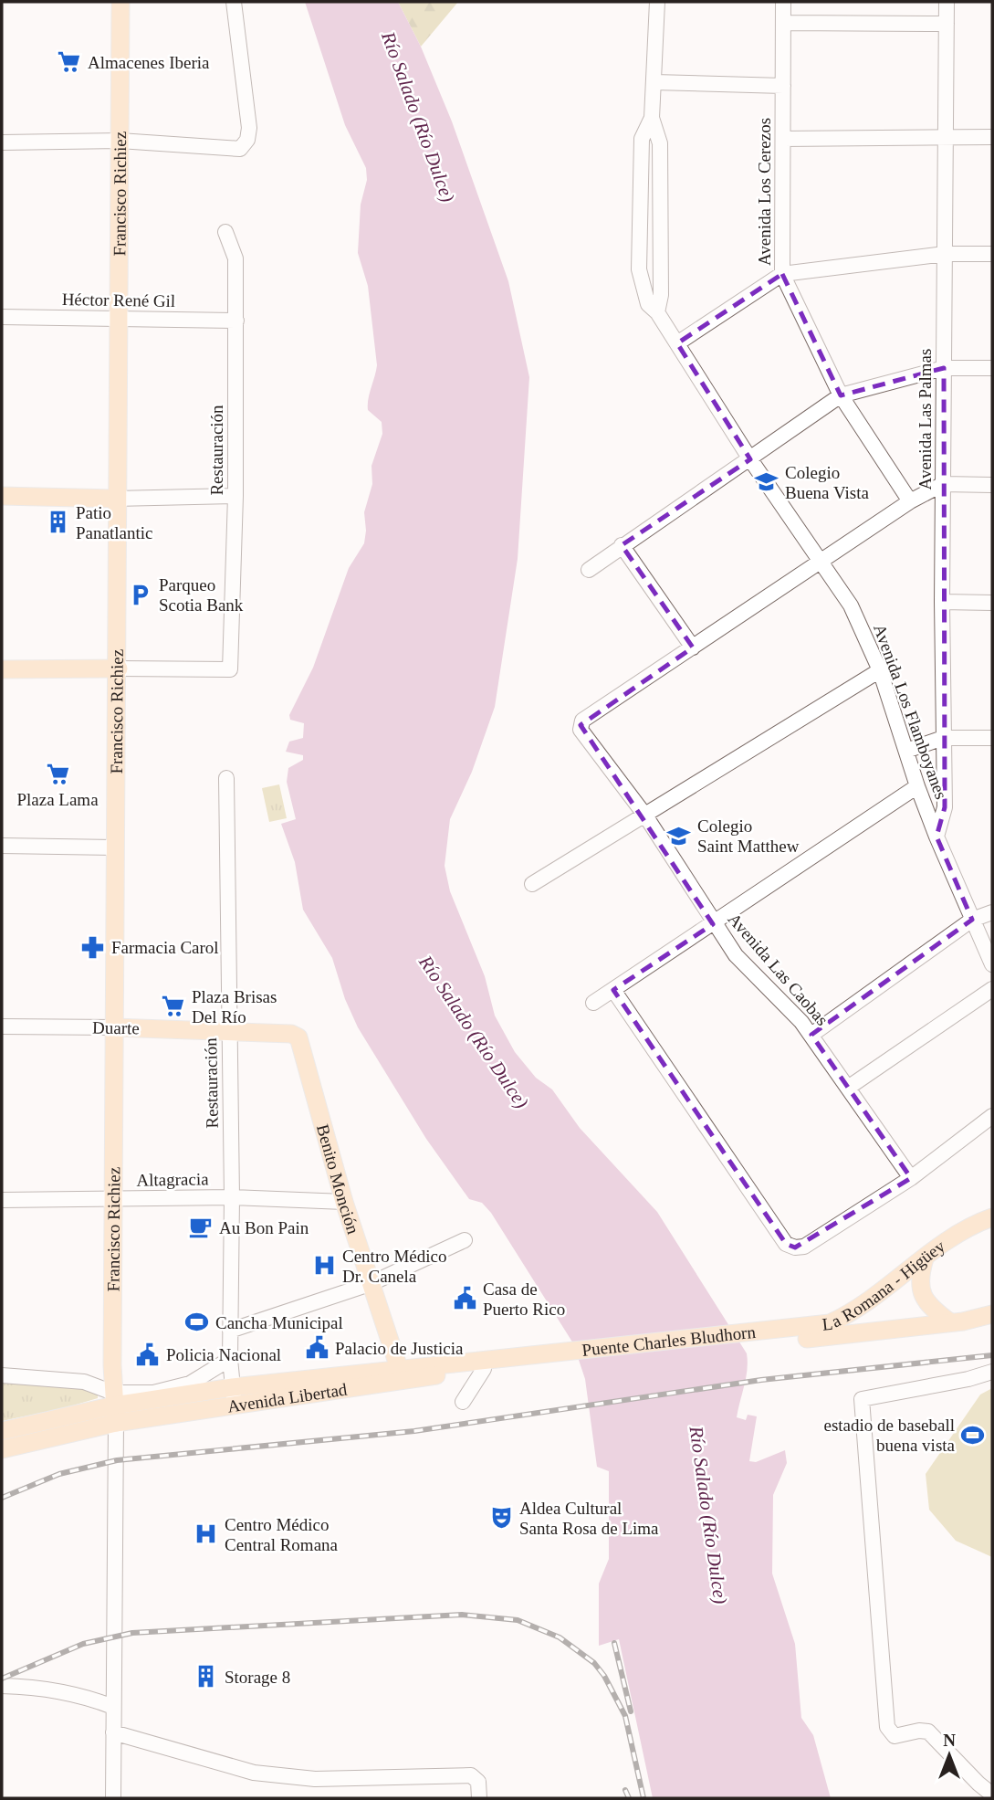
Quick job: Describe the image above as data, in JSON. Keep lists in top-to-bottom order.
{
  "streets": {
    "main road": [
      "Francisco Richiez",
      "Duarte",
      "Benito Monción",
      "La Romana - Higüey",
      "Puente Charles Bludhorn",
      "Avenida Libertad"
    ],
    "street": [
      "Avenida Los Cerezos",
      "Héctor René Gil",
      "Avenida Las Palmas",
      "Restauración",
      "Avenida Los Flamboyanes",
      "Avenida Las Caobas",
      "Altagracia"
    ]
  },
  "crossings": [
    ["Francisco Richiez", "Héctor René Gil"],
    ["Francisco Richiez", "Restauración"],
    ["Francisco Richiez", "Duarte"],
    ["Francisco Richiez", "Altagracia"],
    ["Francisco Richiez", "Avenida Libertad"],
    ["Héctor René Gil", "Restauración"],
    ["Avenida Las Palmas", "Avenida Los Flamboyanes"],
    ["Restauración", "Duarte"],
    ["Restauración", "Altagracia"],
    ["Restauración", "Avenida Libertad"],
    ["Duarte", "Benito Monción"],
    ["Altagracia", "Benito Monción"],
    ["Benito Monción", "Avenida Libertad"],
    ["La Romana - Higüey", "Puente Charles Bludhorn"],
    ["Puente Charles Bludhorn", "Avenida Libertad"]
  ],
  "water": ["Río Salado (Río Dulce)"],
  "places": {
    "supermarket": ["Almacenes Iberia", "Plaza Lama", "Plaza Brisas Del Río"],
    "school or university": ["Colegio Buena Vista", "Colegio Saint Matthew"],
    "building": ["Patio Panatlantic", "Storage 8"],
    "parking": ["Parqueo Scotia Bank"],
    "pharmacy": ["Farmacia Carol"],
    "cafe": ["Au Bon Pain"],
    "hospital": ["Centro Médico Dr. Canela", "Centro Médico Central Romana"],
    "public building": ["Casa de Puerto Rico", "Palacio de Justicia", "Policia Nacional"],
    "sports": ["Cancha Municipal", "estadio de baseball buena vista"],
    "theatre": ["Aldea Cultural Santa Rosa de Lima"]
  },
  "north": "top"
}
